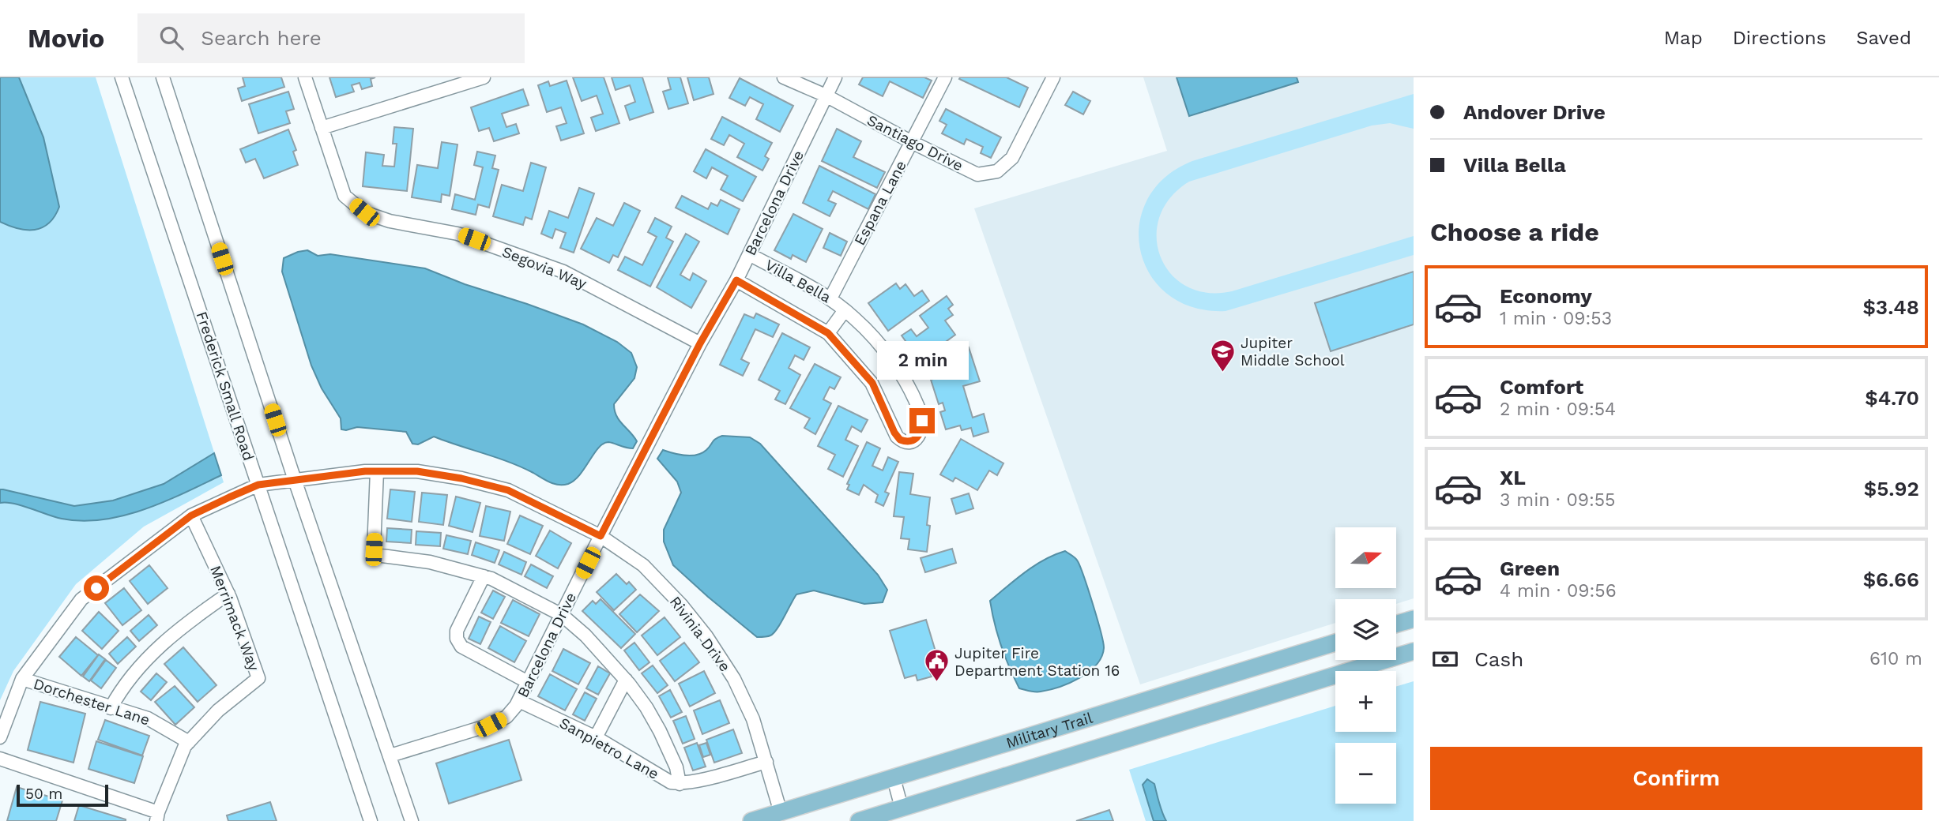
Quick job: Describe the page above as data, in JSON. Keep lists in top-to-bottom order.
{
  "streets": {
    "main road": ["Military Trail"],
    "street": [
      "Santiago Drive",
      "Barcelona Drive",
      "Espana Lane",
      "Segovia Way",
      "Villa Bella",
      "Frederick Small Road",
      "Merrimack Way",
      "Rivinia Drive",
      "Dorchester Lane",
      "Sanpietro Lane"
    ]
  },
  "crossings": [
    ["Santiago Drive", "Barcelona Drive"],
    ["Santiago Drive", "Espana Lane"],
    ["Barcelona Drive", "Segovia Way"],
    ["Barcelona Drive", "Villa Bella"],
    ["Barcelona Drive", "Rivinia Drive"],
    ["Barcelona Drive", "Sanpietro Lane"],
    ["Espana Lane", "Villa Bella"],
    ["Frederick Small Road", "Rivinia Drive"],
    ["Merrimack Way", "Rivinia Drive"],
    ["Merrimack Way", "Dorchester Lane"],
    ["Rivinia Drive", "Dorchester Lane"],
    ["Rivinia Drive", "Military Trail"]
  ],
  "places": {
    "school or university": ["Jupiter Middle School"],
    "public building": ["Jupiter Fire Department Station 16"]
  },
  "scale_bar": "50 m",
  "north": "right",
  "page": {
    "header": "Movio",
    "search": "Search here",
    "nav": ["Map", "Directions", "Saved"],
    "banner": ["Andover Drive", "Villa Bella"],
    "heading": "Choose a ride",
    "list": [
      {
        "name": "Economy",
        "note": "1 min · 09:53",
        "value": "$3.48"
      },
      {
        "name": "Comfort",
        "note": "2 min · 09:54",
        "value": "$4.70"
      },
      {
        "name": "XL",
        "note": "3 min · 09:55",
        "value": "$5.92"
      },
      {
        "name": "Green",
        "note": "4 min · 09:56",
        "value": "$6.66"
      }
    ],
    "bubble": "2 min",
    "map_buttons": ["+", "−"],
    "pay": ["Cash", "610 m"],
    "buttons": "Confirm",
    "scale": "50 m"
  }
}
